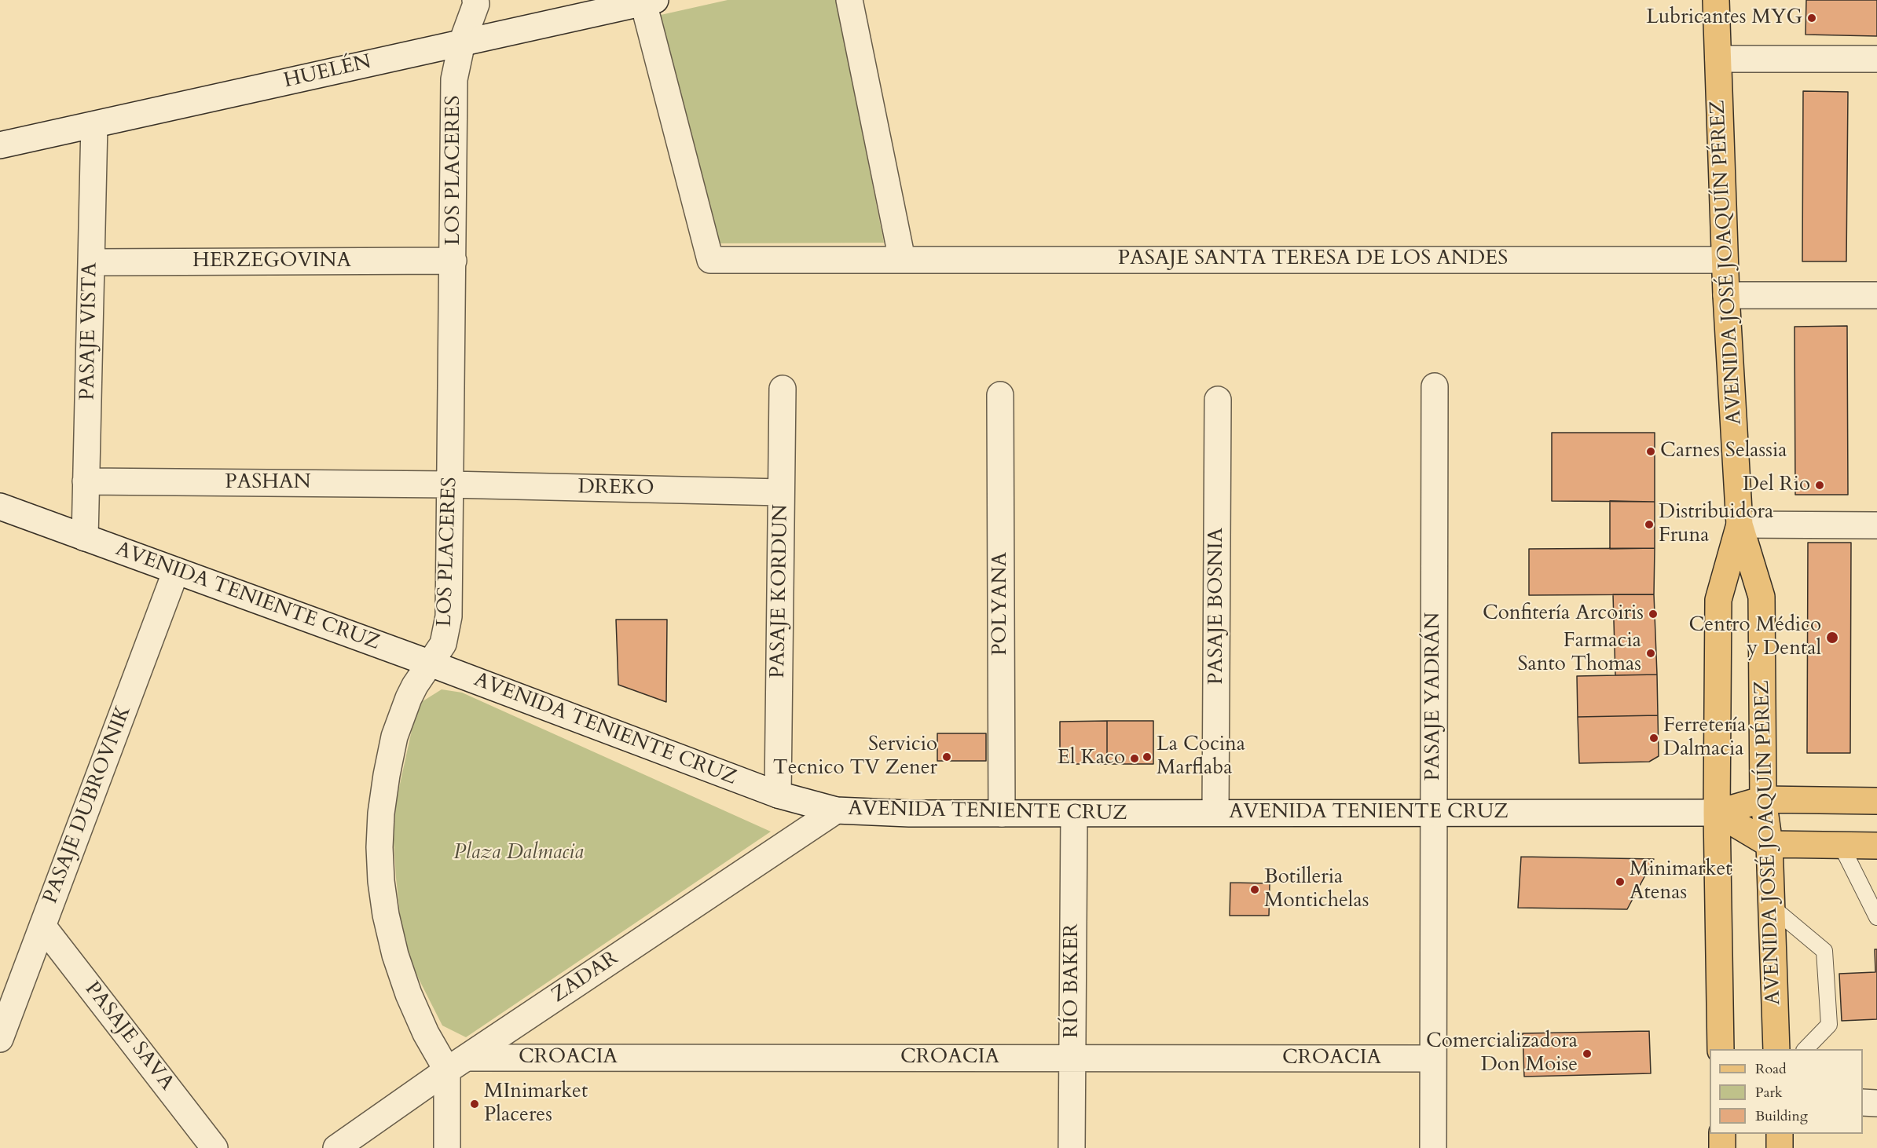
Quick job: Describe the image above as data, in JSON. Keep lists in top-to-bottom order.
{
  "streets": {
    "main road": ["AVENIDA JOSÉ JOAQUÍN PÉREZ", "AVENIDA TENIENTE CRUZ"],
    "street": [
      "HUELÉN",
      "LOS PLACERES",
      "PASAJE SANTA TERESA DE LOS ANDES",
      "HERZEGOVINA",
      "PASAJE VISTA",
      "PASHAN",
      "DREKO",
      "PASAJE KORDUN",
      "POLYANA",
      "PASAJE BOSNIA",
      "PASAJE YADRÁN",
      "PASAJE DUBROVNIK",
      "ZADAR",
      "RÍO BAKER",
      "PASAJE SAVA",
      "CROACIA"
    ]
  },
  "crossings": [
    ["HUELÉN", "LOS PLACERES"],
    ["HUELÉN", "PASAJE SANTA TERESA DE LOS ANDES"],
    ["HUELÉN", "PASAJE VISTA"],
    ["LOS PLACERES", "HERZEGOVINA"],
    ["LOS PLACERES", "PASHAN"],
    ["LOS PLACERES", "DREKO"],
    ["LOS PLACERES", "AVENIDA TENIENTE CRUZ"],
    ["LOS PLACERES", "ZADAR"],
    ["LOS PLACERES", "CROACIA"],
    ["PASAJE SANTA TERESA DE LOS ANDES", "AVENIDA JOSÉ JOAQUÍN PÉREZ"],
    ["HERZEGOVINA", "PASAJE VISTA"],
    ["AVENIDA JOSÉ JOAQUÍN PÉREZ", "AVENIDA TENIENTE CRUZ"],
    ["PASAJE VISTA", "PASHAN"],
    ["PASAJE VISTA", "AVENIDA TENIENTE CRUZ"],
    ["PASHAN", "DREKO"],
    ["DREKO", "PASAJE KORDUN"],
    ["PASAJE KORDUN", "AVENIDA TENIENTE CRUZ"],
    ["AVENIDA TENIENTE CRUZ", "POLYANA"],
    ["AVENIDA TENIENTE CRUZ", "PASAJE BOSNIA"],
    ["AVENIDA TENIENTE CRUZ", "PASAJE YADRÁN"],
    ["AVENIDA TENIENTE CRUZ", "PASAJE DUBROVNIK"],
    ["AVENIDA TENIENTE CRUZ", "ZADAR"],
    ["AVENIDA TENIENTE CRUZ", "RÍO BAKER"],
    ["PASAJE YADRÁN", "CROACIA"],
    ["PASAJE DUBROVNIK", "PASAJE SAVA"],
    ["ZADAR", "CROACIA"],
    ["RÍO BAKER", "CROACIA"]
  ],
  "parks": ["Plaza Dalmacia"],
  "places": [
    "Lubricantes MYG",
    "Carnes Selassia",
    "Del Rio",
    "Distribuidora Fruna",
    "Confitería Arcoiris",
    "Centro Médico y Dental",
    "Farmacia Santo Thomas",
    "Ferretería Dalmacia",
    "Servicio Tecnico TV Zener",
    "La Cocina Marflaba",
    "El Kaco",
    "Minimarket Atenas",
    "Botilleria Montichelas",
    "Comercializadora Don Moise",
    "MInimarket Placeres"
  ],
  "legend": ["Road", "Park", "Building"]
}
